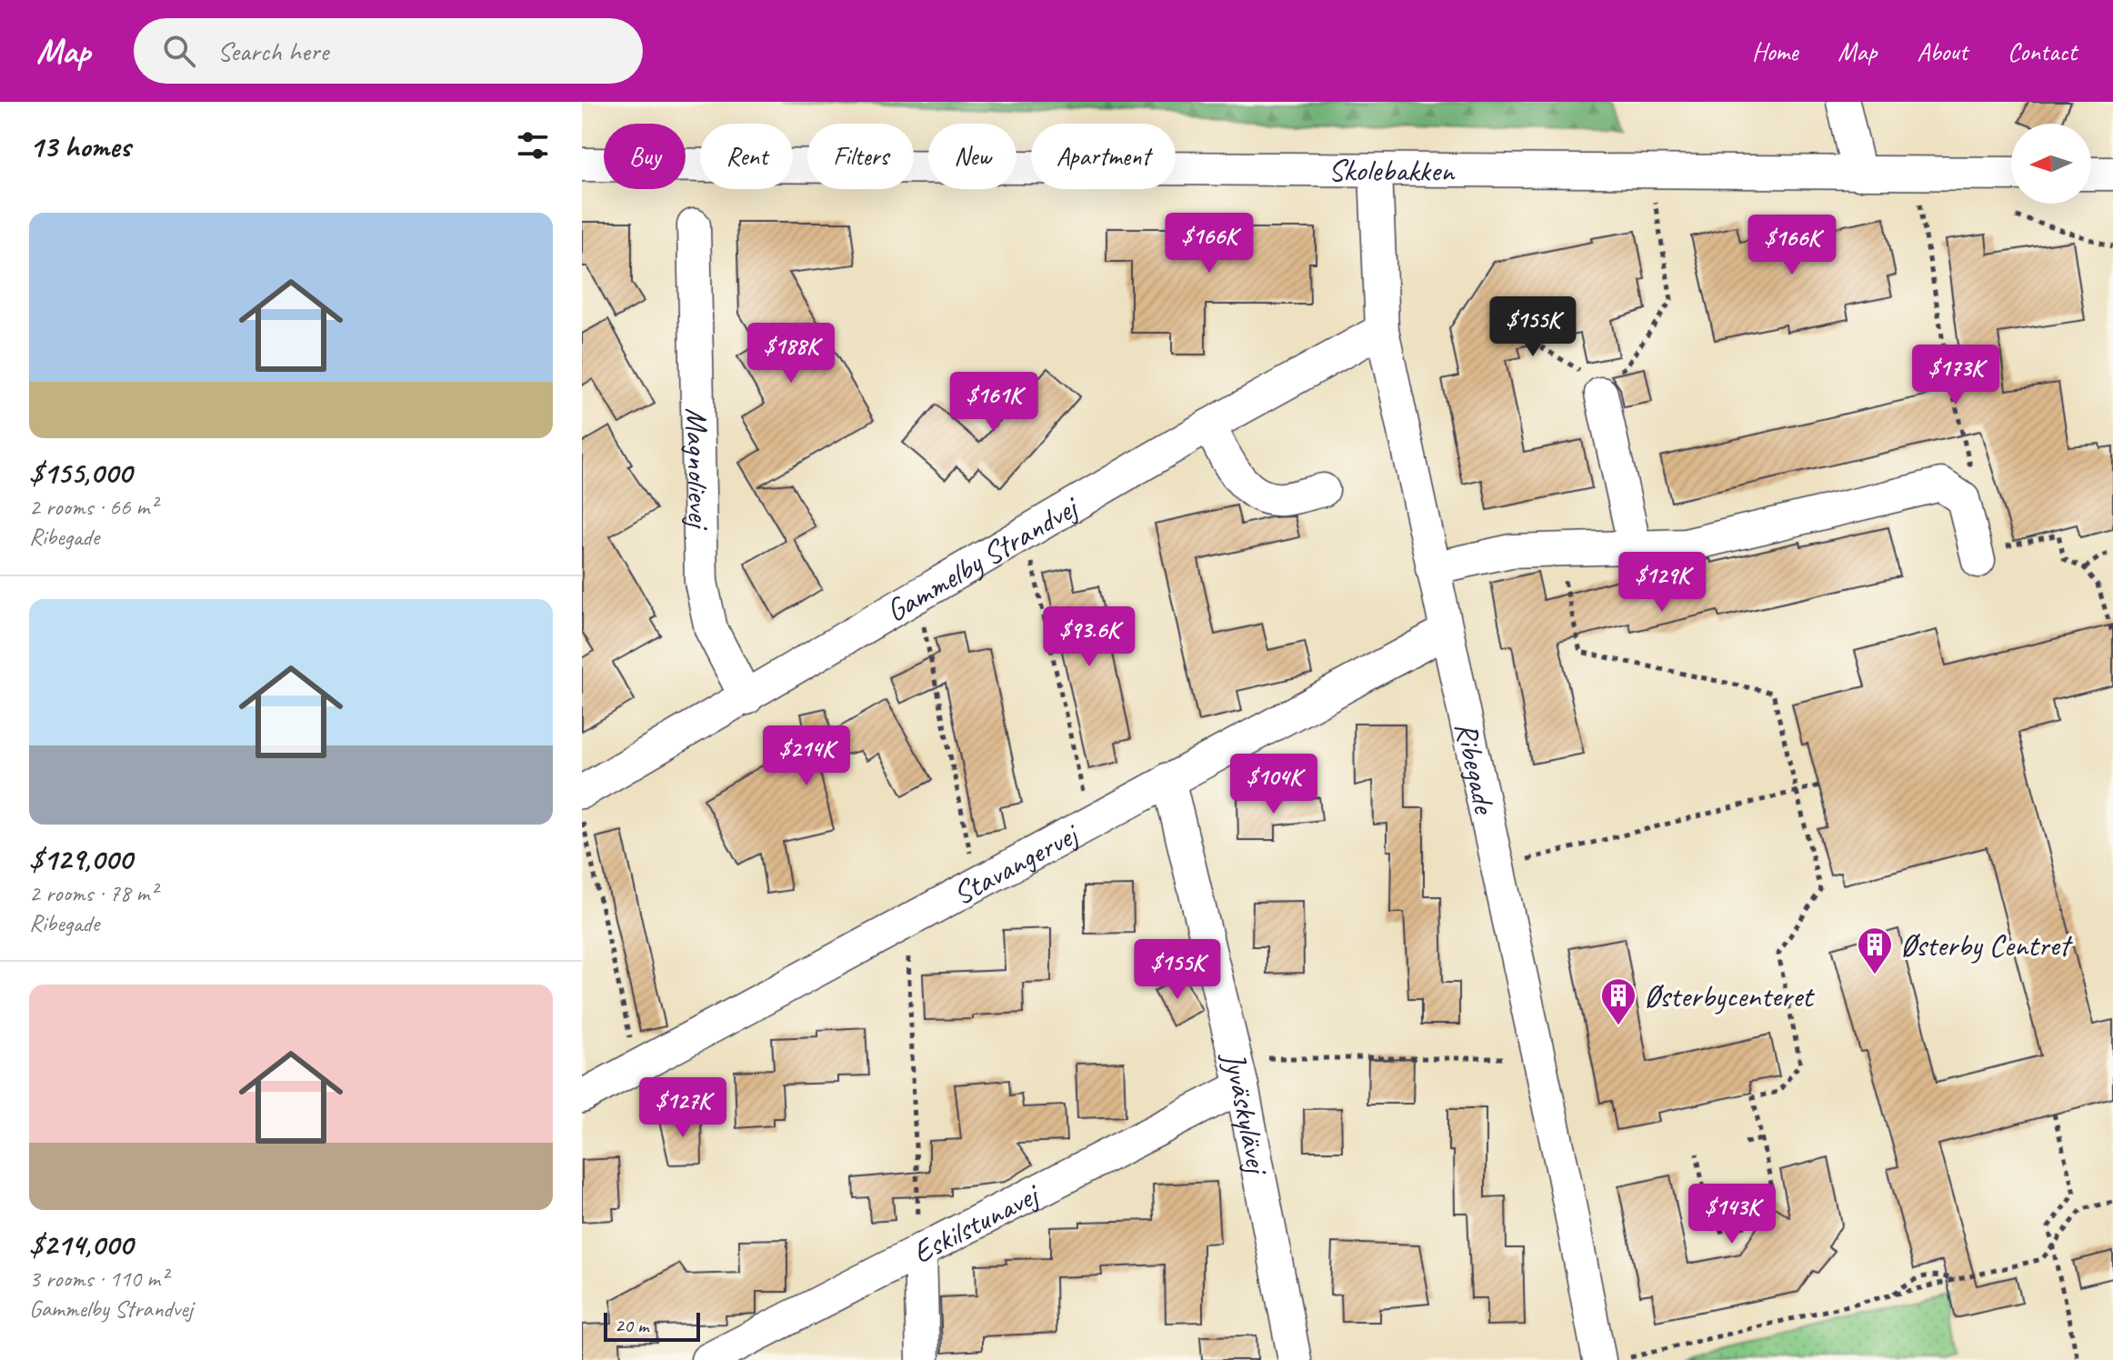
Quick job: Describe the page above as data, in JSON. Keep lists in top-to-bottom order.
{
  "streets": {
    "street": [
      "Skolebakken",
      "Magnolievej",
      "Gammelby Strandvej",
      "Ribegade",
      "Stavangervej",
      "Jyväskylävej",
      "Eskilstunavej"
    ]
  },
  "crossings": [
    ["Skolebakken", "Ribegade"],
    ["Magnolievej", "Gammelby Strandvej"],
    ["Gammelby Strandvej", "Ribegade"],
    ["Ribegade", "Stavangervej"],
    ["Stavangervej", "Jyväskylävej"],
    ["Jyväskylävej", "Eskilstunavej"]
  ],
  "places": {
    "building": ["Østerby Centret", "Østerbycenteret"]
  },
  "scale_bar": "20 m",
  "north": "left",
  "page": {
    "header": "Map",
    "search": "Search here",
    "nav": [
      "Home",
      "Map",
      "About",
      "Contact"
    ],
    "heading": "13 homes",
    "chip": [
      "Buy",
      "Rent",
      "Filters",
      "New",
      "Apartment"
    ],
    "list": [
      {
        "name": "$155,000",
        "note": "2 rooms · 66 m² · Ribegade"
      },
      {
        "name": "$129,000",
        "note": "2 rooms · 78 m² · Ribegade"
      },
      {
        "name": "$214,000",
        "note": "3 rooms · 110 m² · Gammelby Strandvej"
      }
    ],
    "price": [
      "$166K",
      "$166K",
      "$155K",
      "$188K",
      "$173K",
      "$161K",
      "$129K",
      "$93.6K",
      "$214K",
      "$104K",
      "$155K",
      "$127K",
      "$143K"
    ],
    "scale": "20 m"
  }
}
